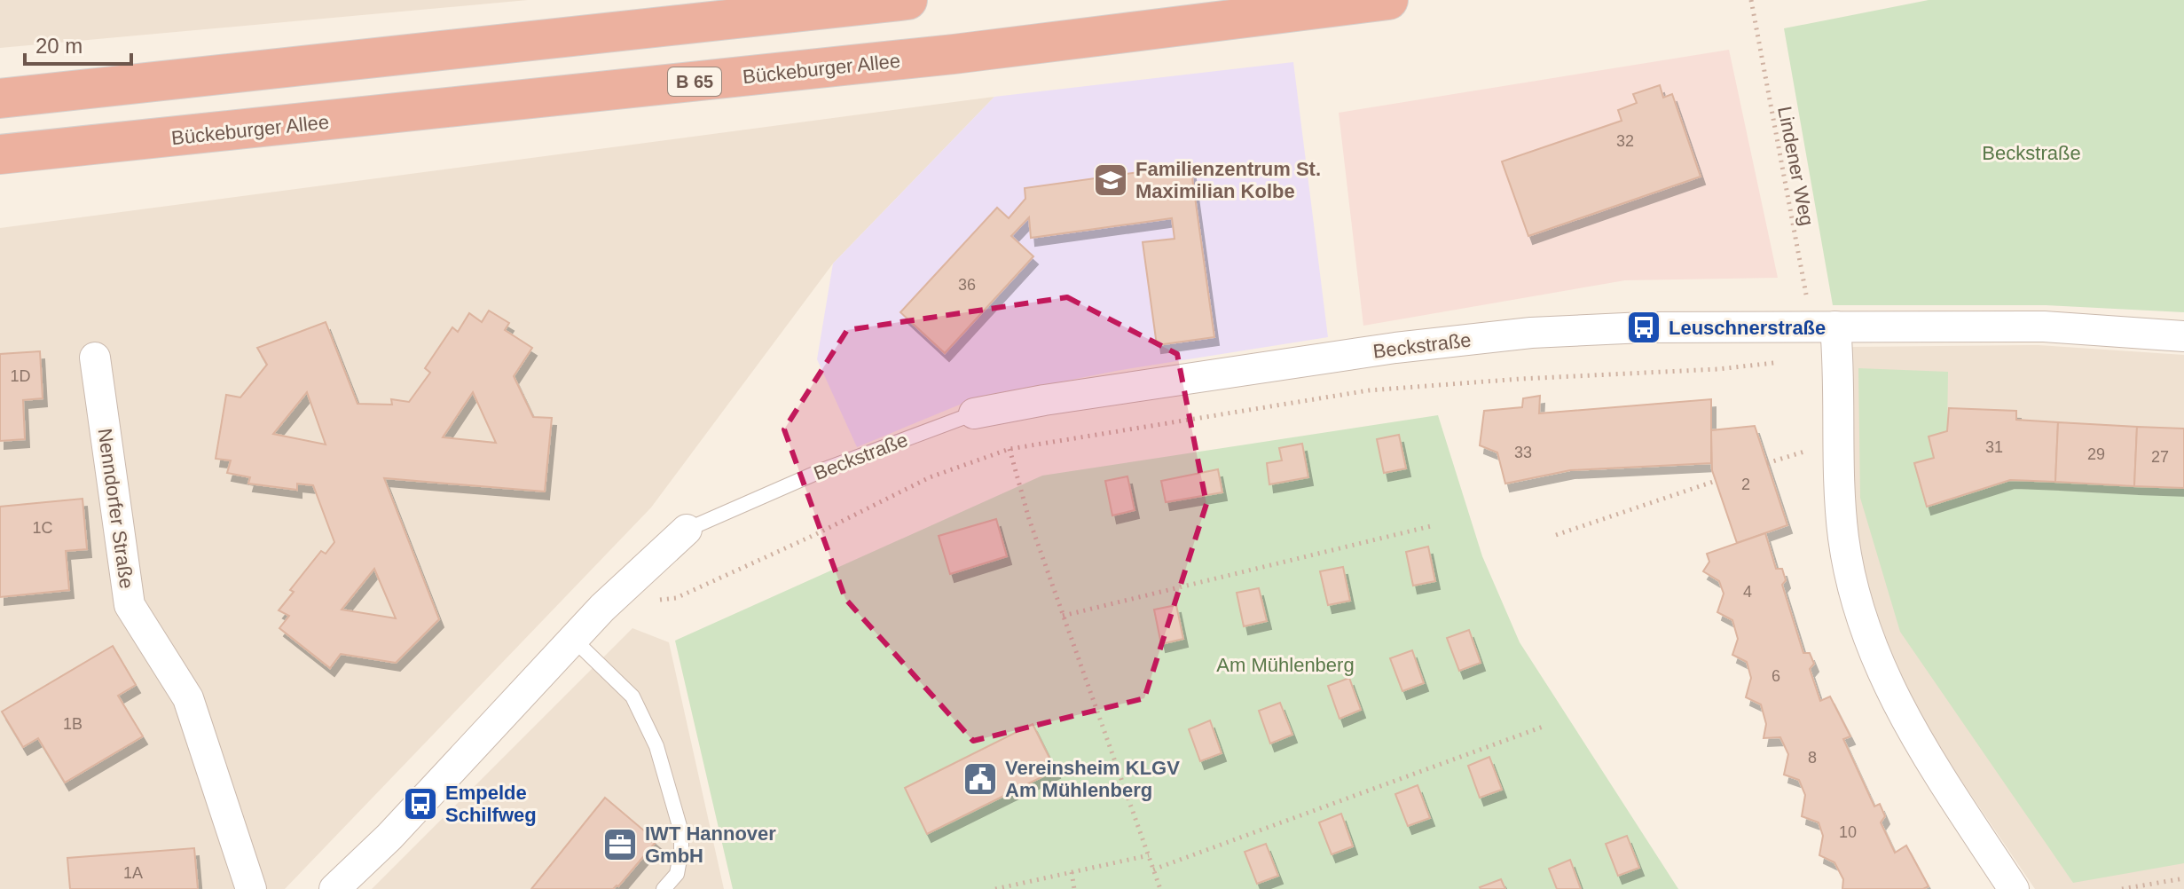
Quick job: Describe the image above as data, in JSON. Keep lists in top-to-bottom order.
{
  "streets": {
    "highway": ["Bückeburger Allee", "B 65"],
    "street": ["Beckstraße", "Nenndorfer Straße"],
    "path": ["Lindener Weg"]
  },
  "crossings": [
    ["Lindener Weg", "Beckstraße"]
  ],
  "parks": ["Beckstraße", "Am Mühlenberg"],
  "places": {
    "school or university": ["Familienzentrum St. Maximilian Kolbe"],
    "bus stop": ["Leuschnerstraße", "Empelde Schilfweg"],
    "public building": ["Vereinsheim KLGV Am Mühlenberg"],
    "office": ["IWT Hannover GmbH"]
  },
  "house_numbers": [
    "32",
    "36",
    "1D",
    "31",
    "33",
    "29",
    "27",
    "2",
    "1C",
    "4",
    "6",
    "1B",
    "8",
    "10",
    "1A"
  ],
  "scale_bar": "20 m"
}
